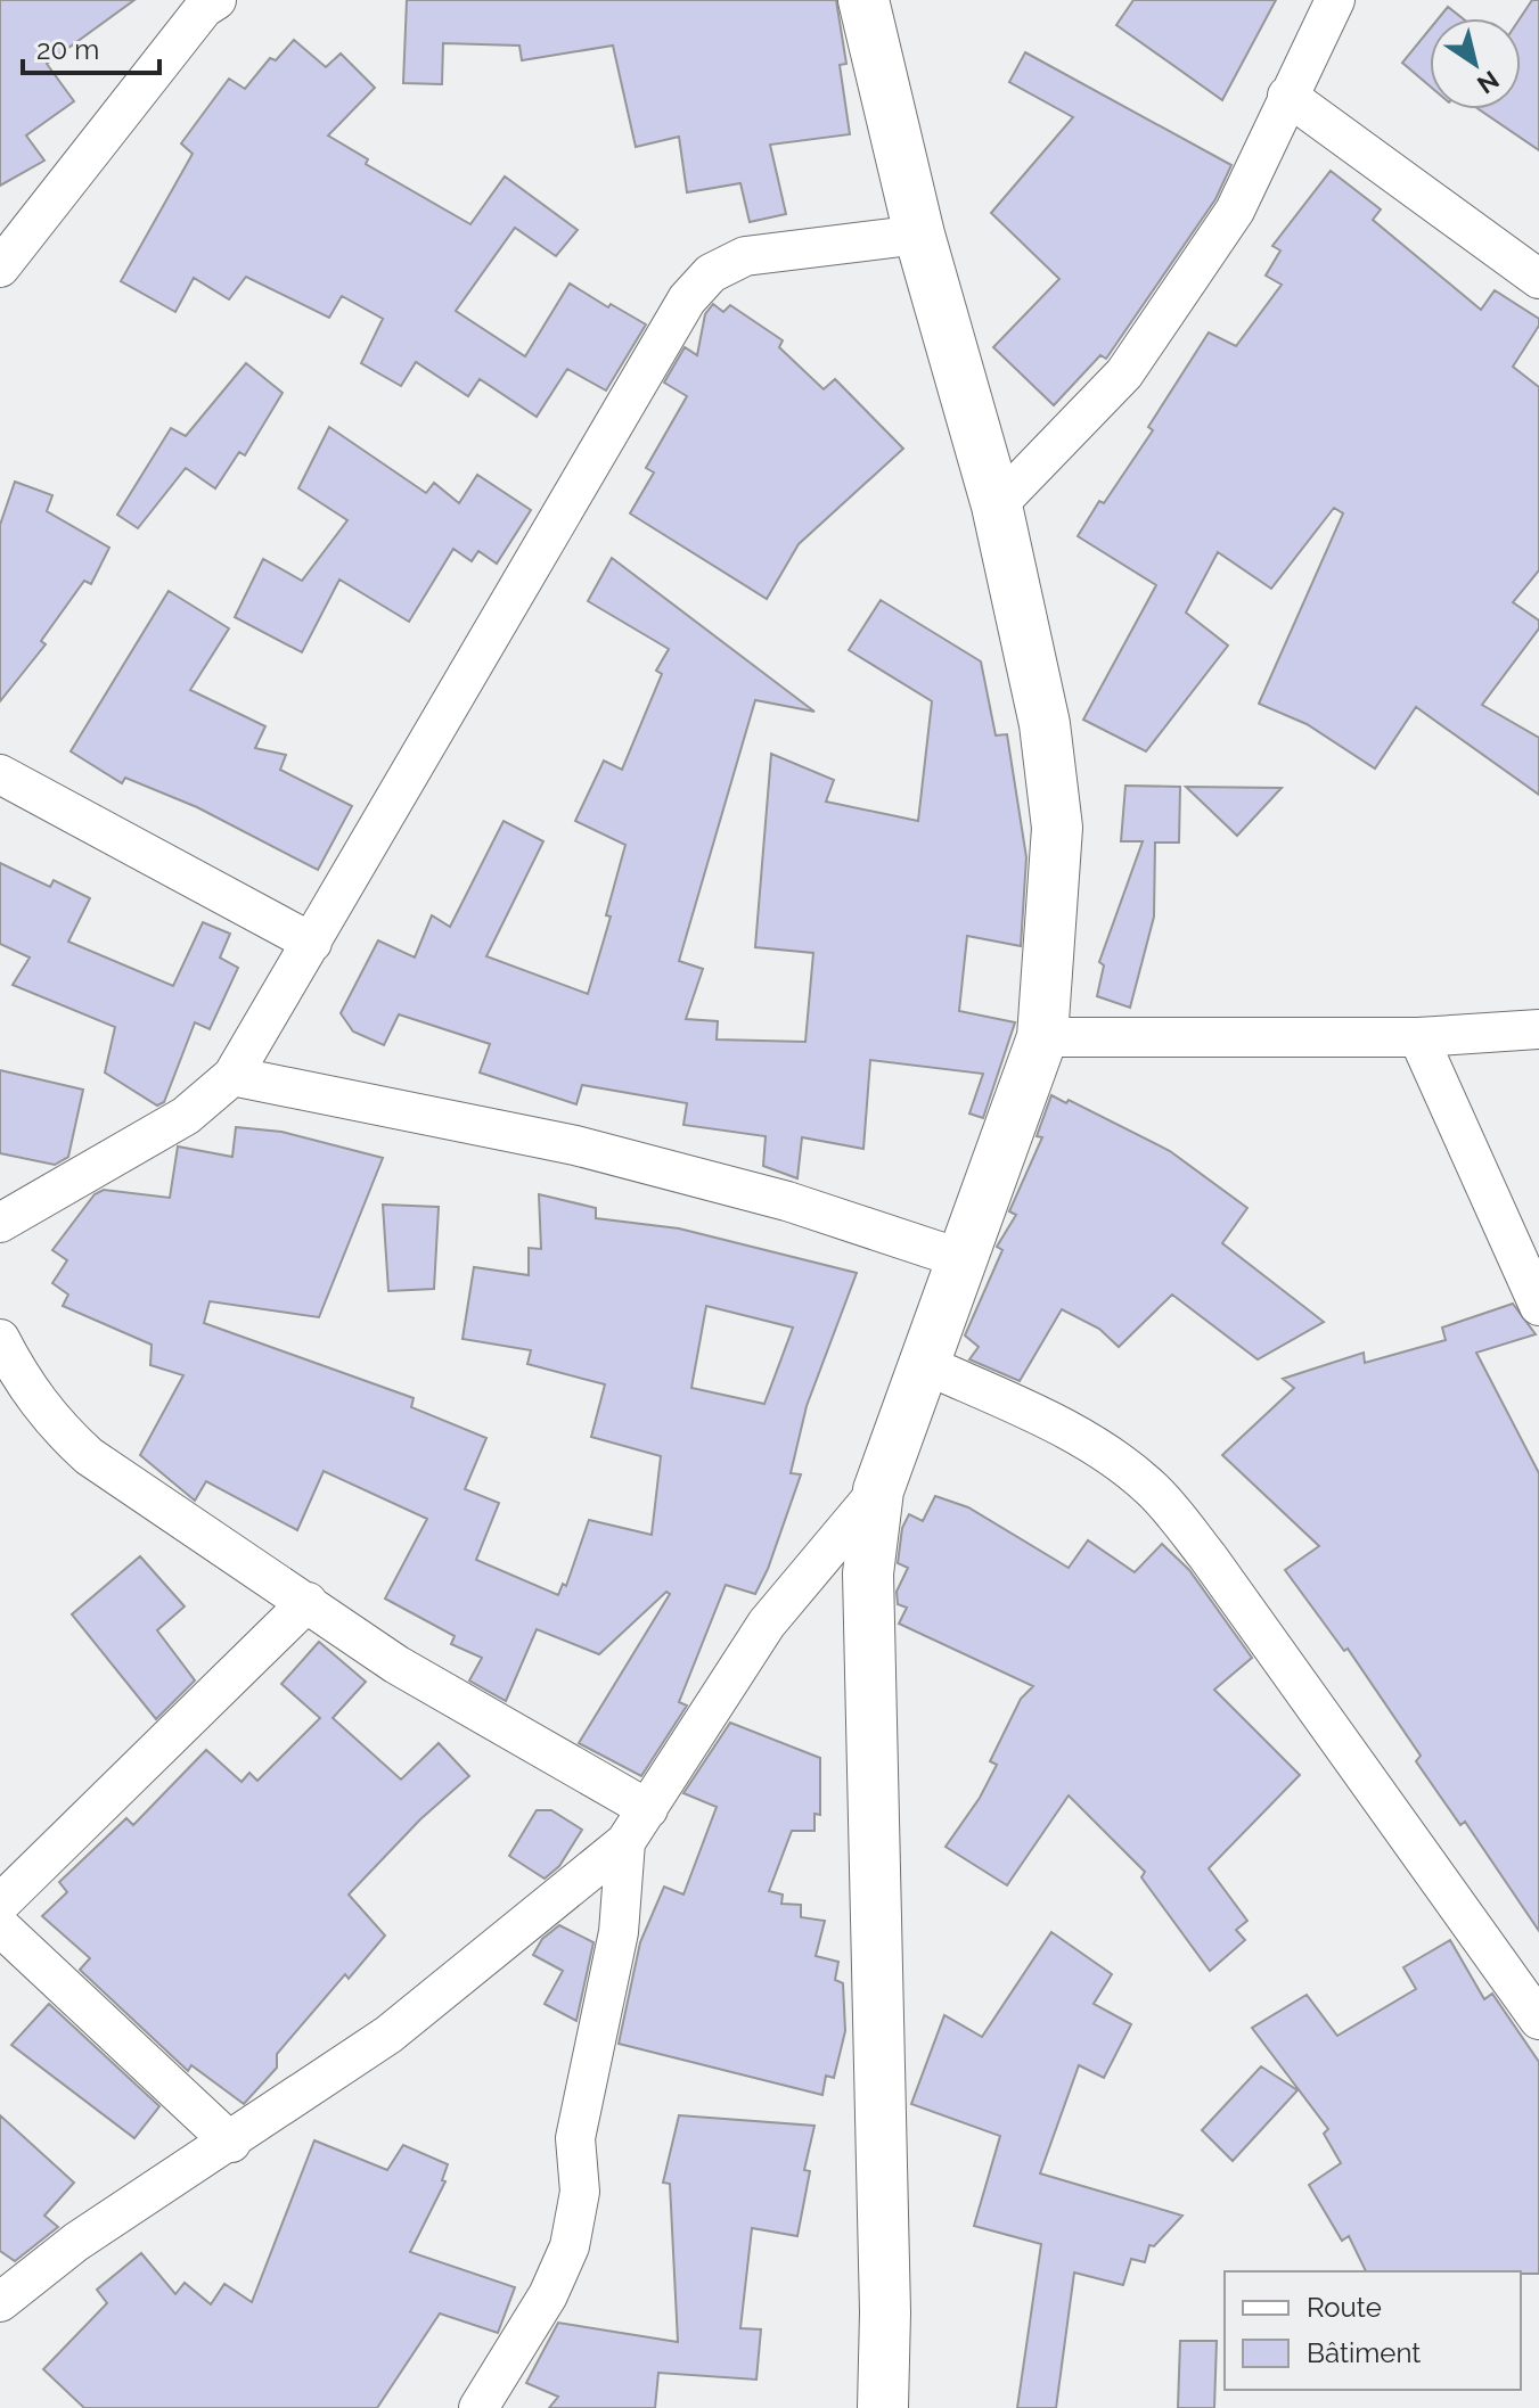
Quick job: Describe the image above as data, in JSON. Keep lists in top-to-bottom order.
{
  "legend": ["Route", "Bâtiment"],
  "scale_bar": "20 m",
  "north": "bottom right"
}
